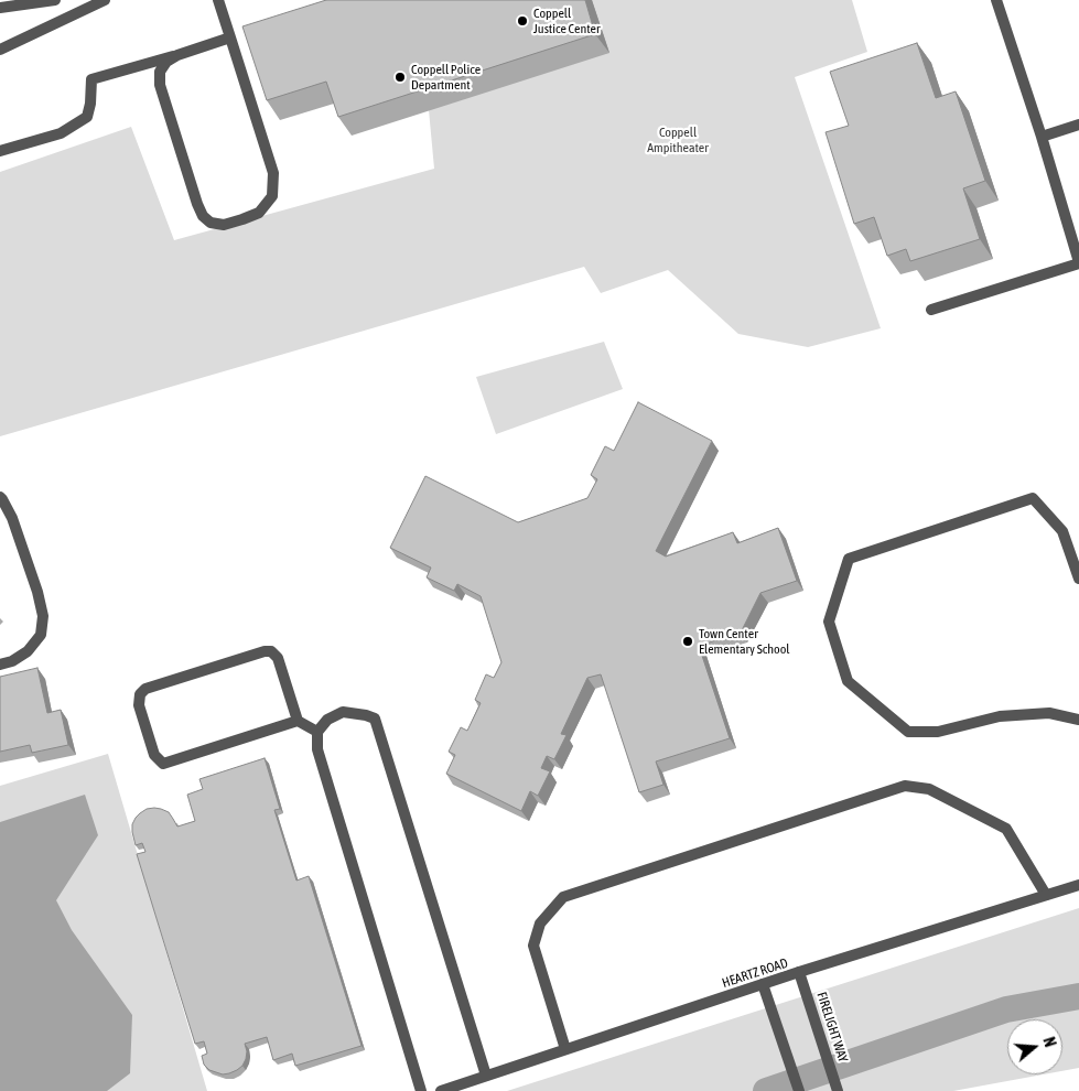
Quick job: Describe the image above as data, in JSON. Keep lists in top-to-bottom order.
{
  "streets": {
    "street": ["HEARTZ ROAD", "FIRELIGHT WAY"]
  },
  "crossings": [
    ["HEARTZ ROAD", "FIRELIGHT WAY"]
  ],
  "parks": ["Coppell Ampitheater"],
  "places": ["Coppell Justice Center", "Coppell Police Department", "Town Center Elementary School"],
  "north": "right"
}
